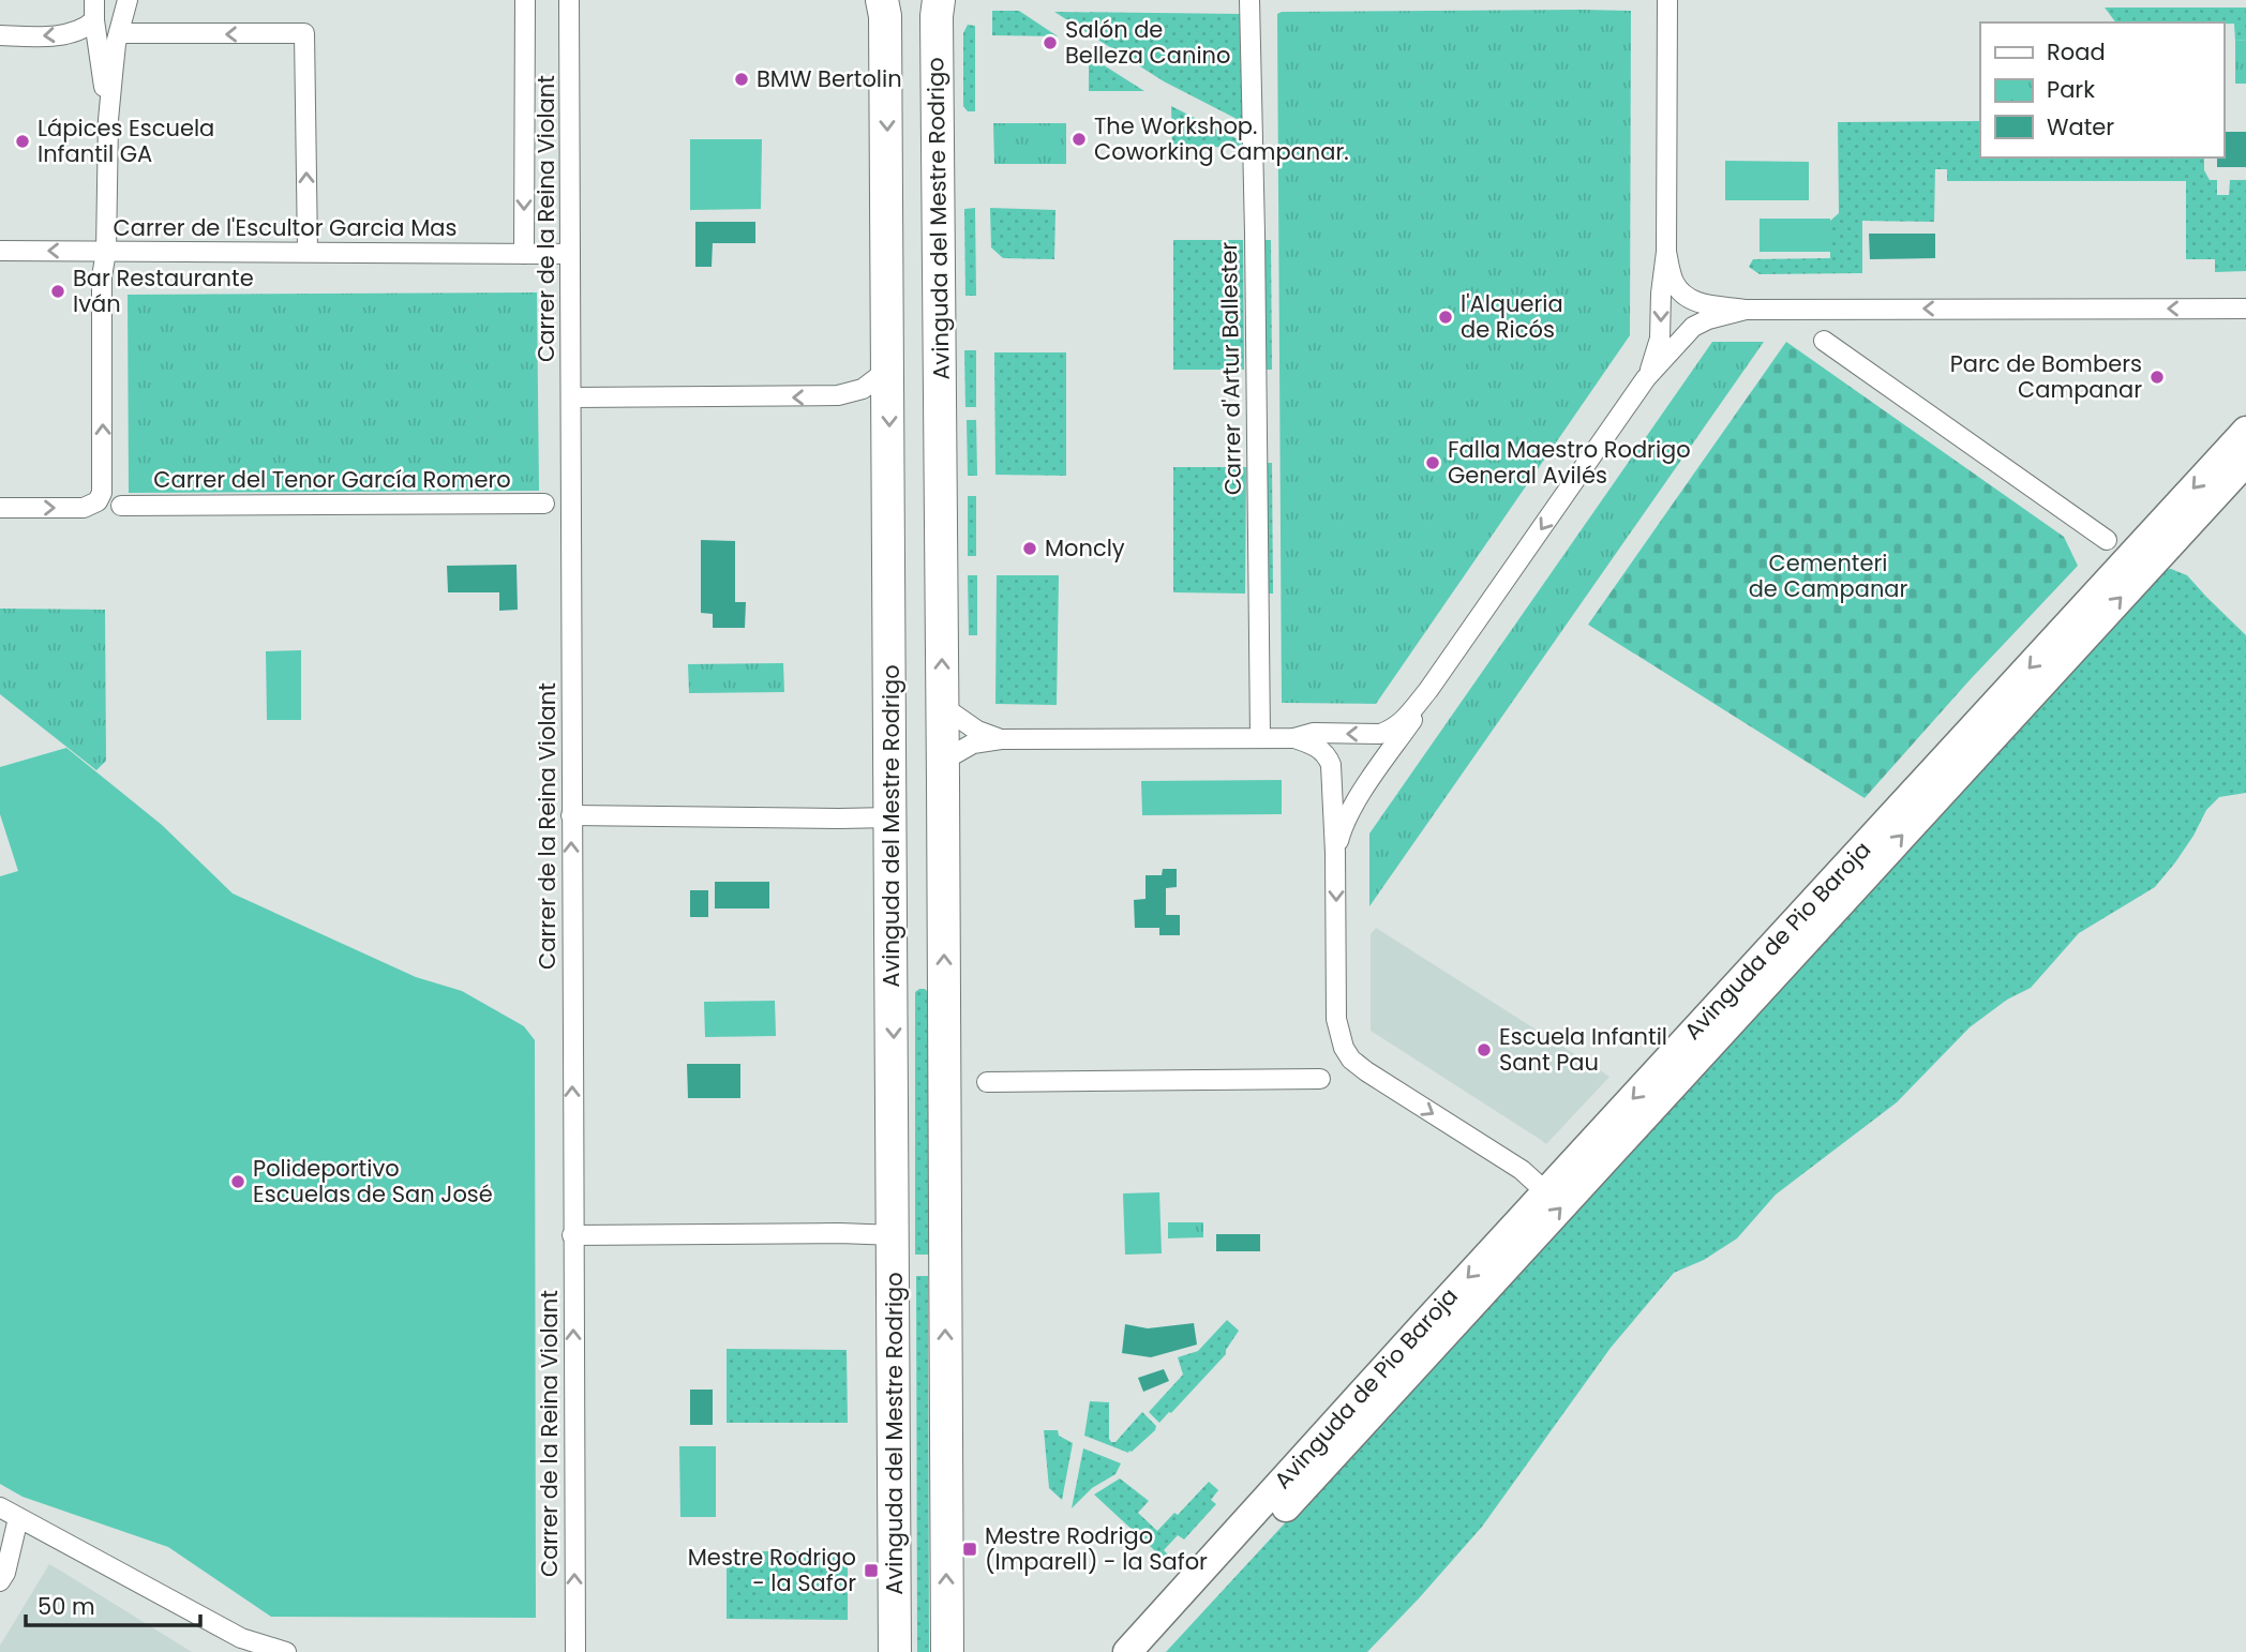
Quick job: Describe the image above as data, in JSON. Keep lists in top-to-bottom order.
{
  "streets": {
    "main road": ["Avinguda del Mestre Rodrigo", "Avinguda de Pio Baroja"],
    "street": [
      "Carrer de la Reina Violant",
      "Carrer de l'Escultor Garcia Mas",
      "Carrer d'Artur Ballester",
      "Carrer del Tenor García Romero"
    ]
  },
  "crossings": [
    ["Carrer de la Reina Violant", "Carrer de l'Escultor Garcia Mas"]
  ],
  "parks": ["Cementeri de Campanar"],
  "places": {
    "other": [
      "Salón de Belleza Canino",
      "BMW Bertolin",
      "The Workshop. Coworking Campanar.",
      "Lápices Escuela Infantil GA",
      "Bar Restaurante Iván",
      "l'Alqueria de Ricós",
      "Parc de Bombers Campanar",
      "Falla Maestro Rodrigo General Avilés",
      "Moncly",
      "Escuela Infantil Sant Pau",
      "Polideportivo Escuelas de San José"
    ],
    "transit": ["Mestre Rodrigo (Imparell) - la Safor", "Mestre Rodrigo - la Safor"]
  },
  "legend": ["Road", "Park", "Water"],
  "scale_bar": "50 m"
}
